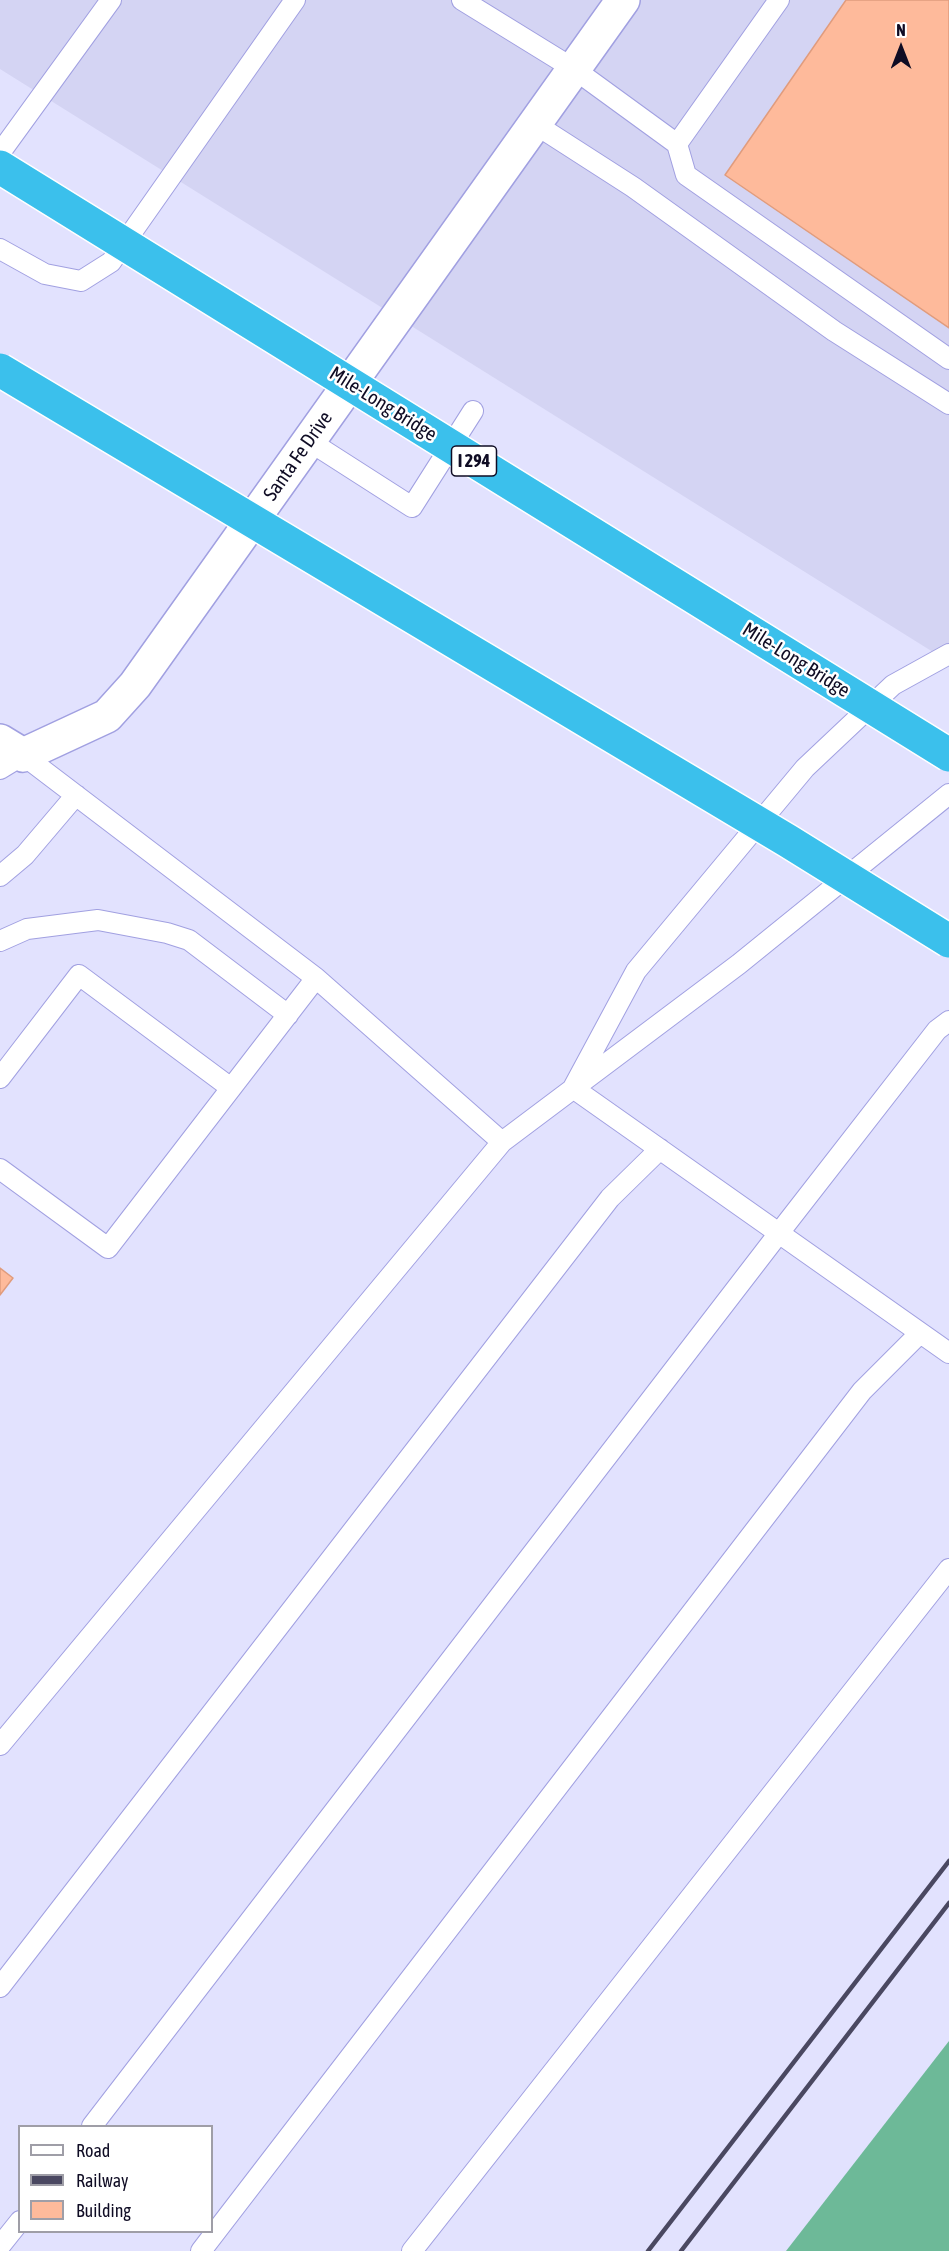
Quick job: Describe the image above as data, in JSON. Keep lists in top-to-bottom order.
{
  "streets": {
    "highway": ["Mile-Long Bridge", "I 294"],
    "street": ["Santa Fe Drive"]
  },
  "legend": ["Road", "Railway", "Building"],
  "north": "top"
}
